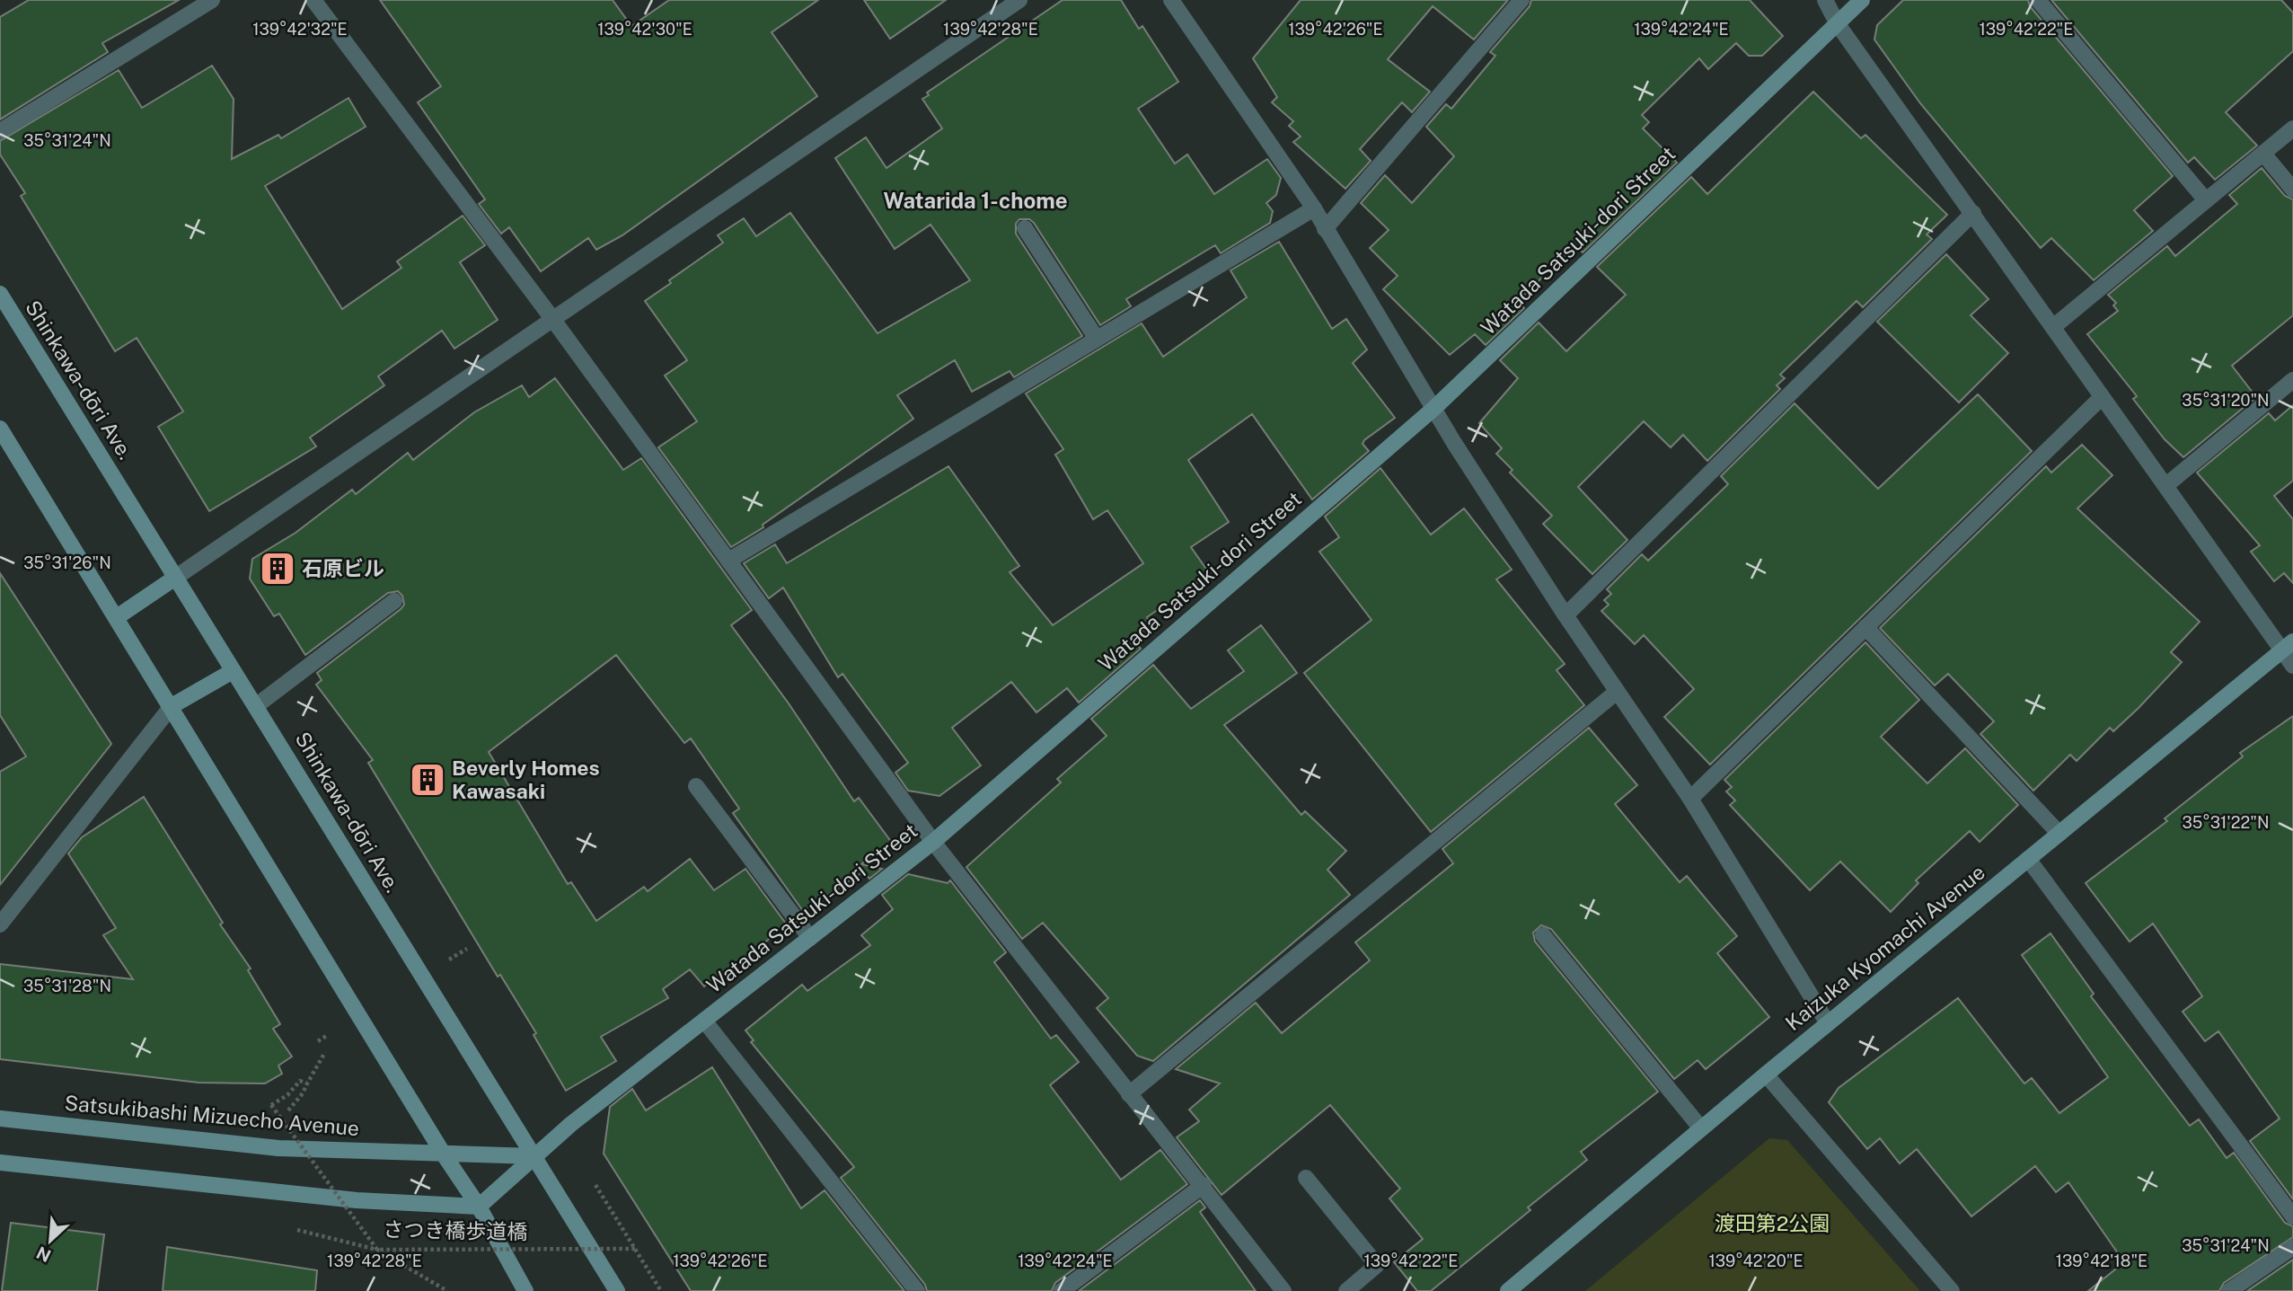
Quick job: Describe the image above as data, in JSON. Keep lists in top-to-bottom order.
{
  "streets": {
    "street": [
      "Watada Satsuki-dori Street",
      "Shinkawa-dōri Ave.",
      "Kaizuka Kyomachi Avenue",
      "Satsukibashi Mizuecho Avenue"
    ],
    "path": ["さつき橋歩道橋"]
  },
  "crossings": [
    ["Watada Satsuki-dori Street", "Shinkawa-dōri Ave."],
    ["Watada Satsuki-dori Street", "Satsukibashi Mizuecho Avenue"],
    ["Shinkawa-dōri Ave.", "Satsukibashi Mizuecho Avenue"]
  ],
  "districts": ["Watarida 1-chome"],
  "parks": ["渡田第2公園"],
  "places": {
    "building": ["石原ビル", "Beverly Homes Kawasaki"]
  },
  "north": "bottom left",
  "coordinates": [
    "139°42'32\"E",
    "139°42'30\"E",
    "139°42'28\"E",
    "139°42'26\"E",
    "139°42'24\"E",
    "139°42'22\"E",
    "35°31'24\"N",
    "35°31'20\"N",
    "35°31'26\"N",
    "35°31'22\"N",
    "35°31'28\"N",
    "139°42'20\"E",
    "139°42'18\"E"
  ]
}
